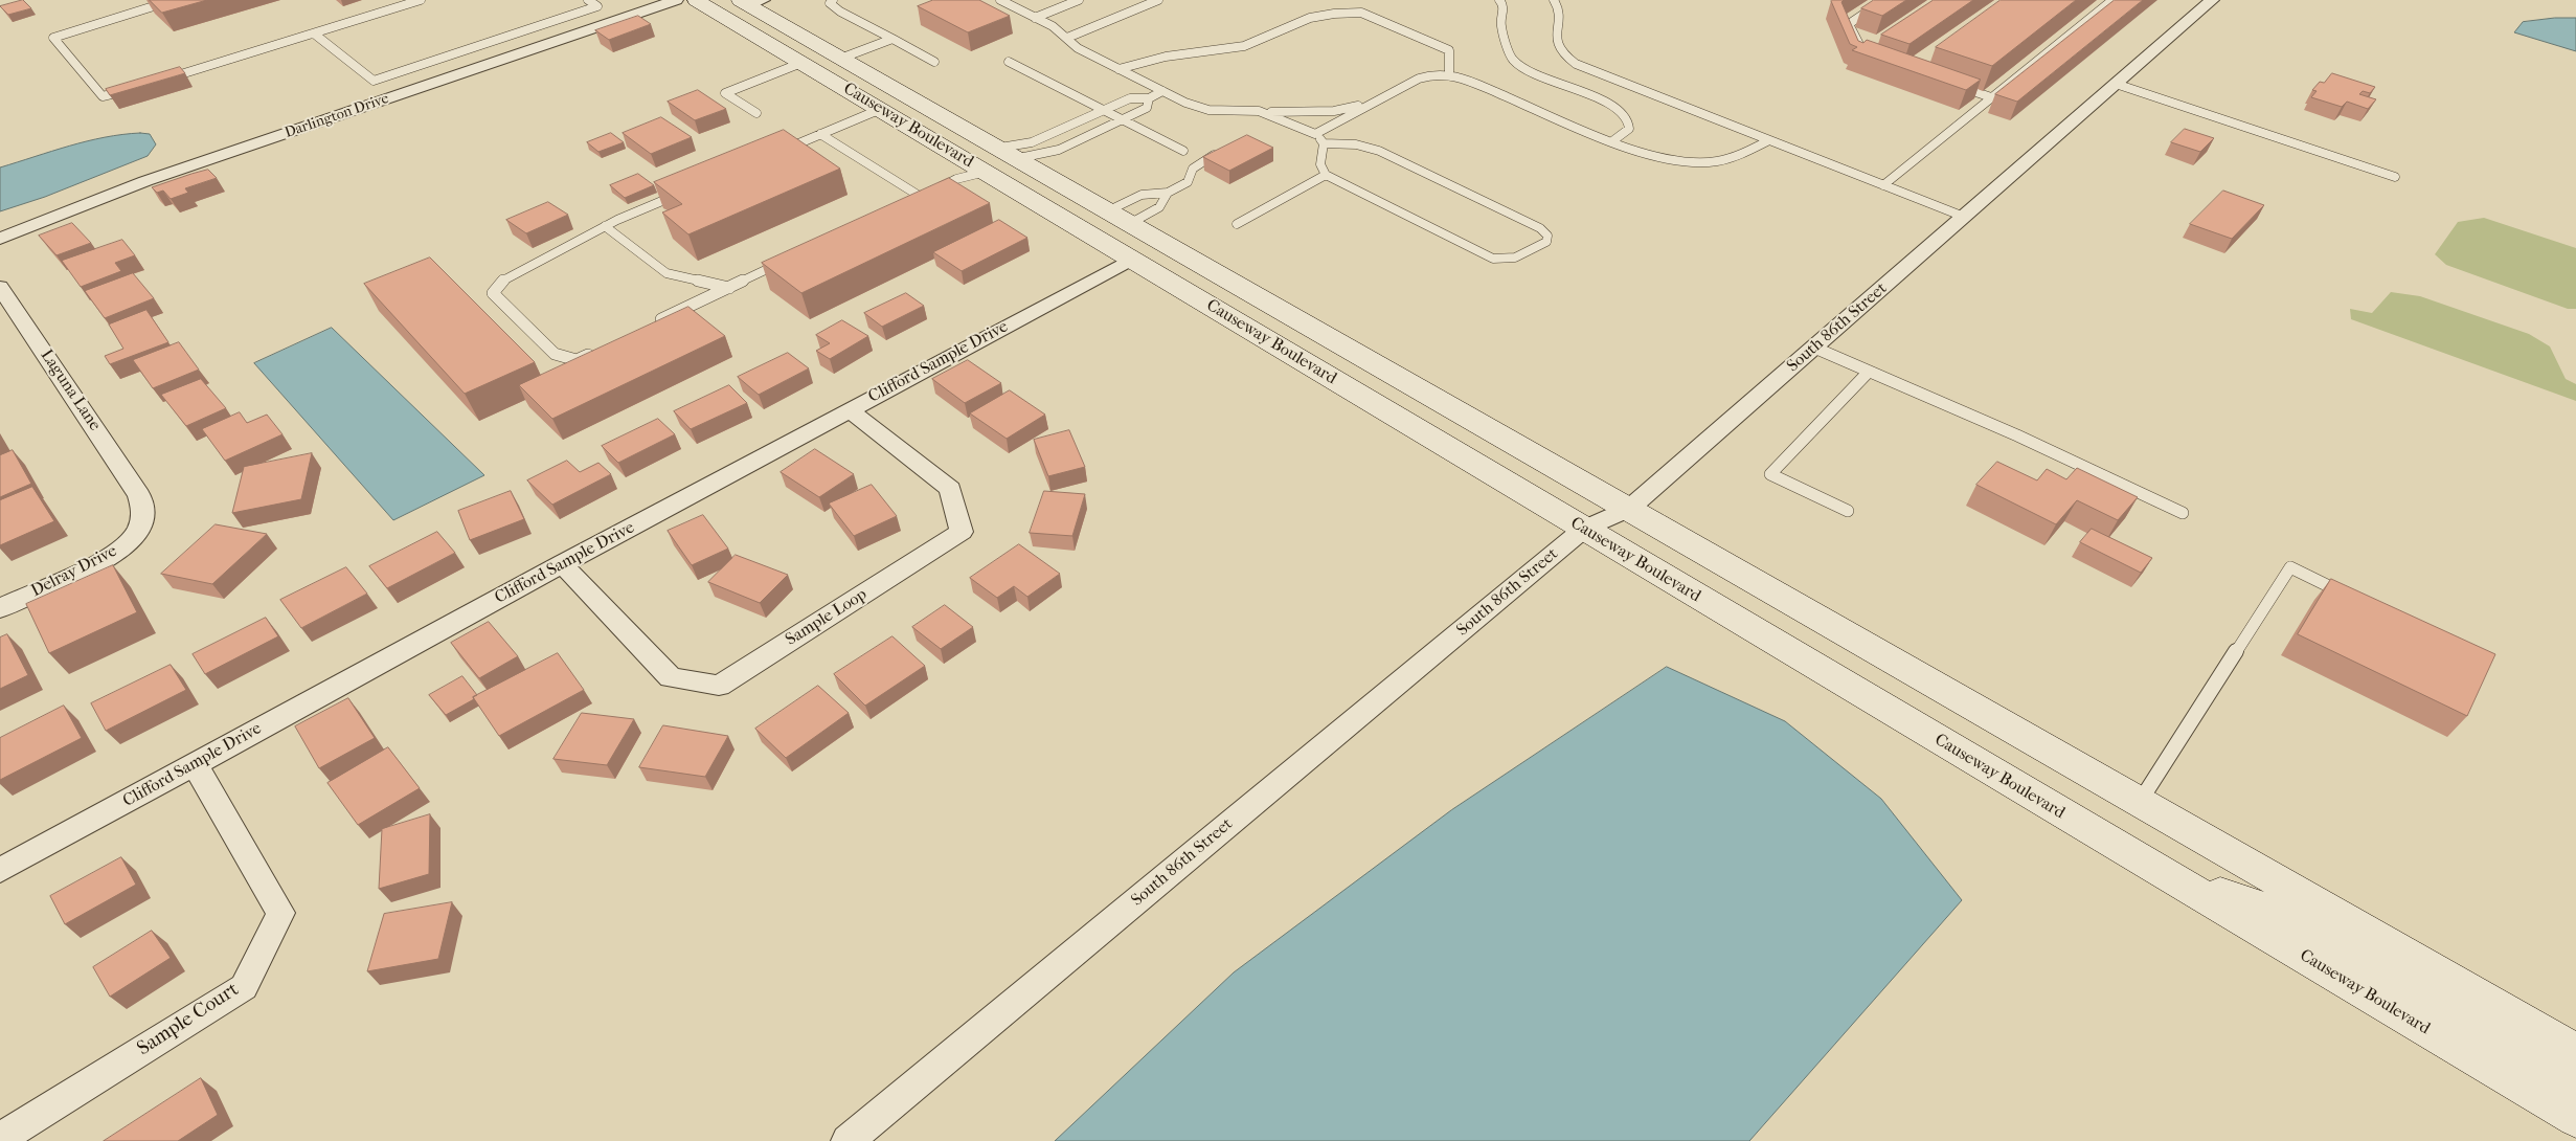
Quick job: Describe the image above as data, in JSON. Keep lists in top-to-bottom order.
{
  "streets": {
    "main road": ["Causeway Boulevard"],
    "street": [
      "Darlington Drive",
      "South 86th Street",
      "Clifford Sample Drive",
      "Laguna Lane",
      "Delray Drive",
      "Sample Loop",
      "Sample Court"
    ]
  },
  "crossings": [
    ["Causeway Boulevard", "South 86th Street"],
    ["Causeway Boulevard", "Clifford Sample Drive"],
    ["Clifford Sample Drive", "Sample Loop"],
    ["Clifford Sample Drive", "Sample Court"],
    ["Laguna Lane", "Delray Drive"]
  ]
}
